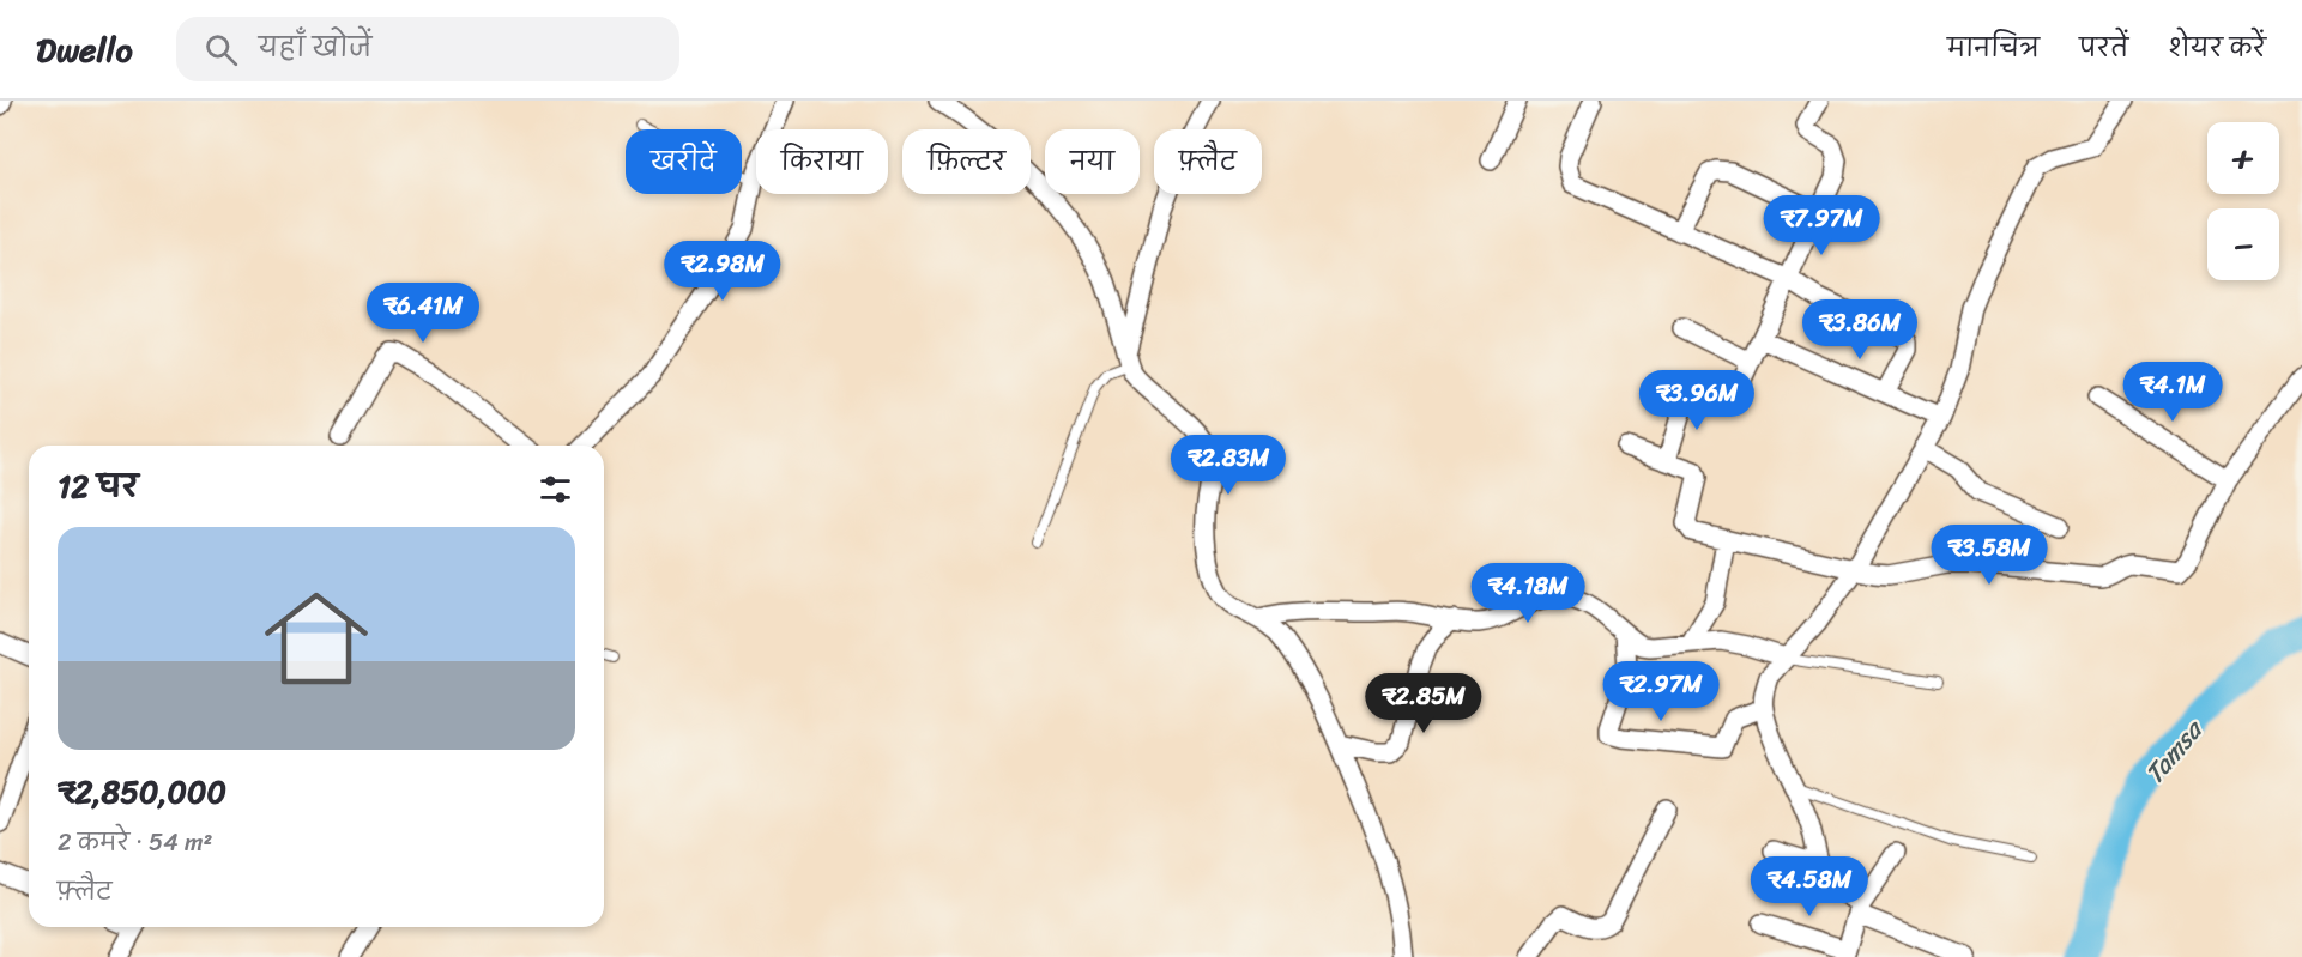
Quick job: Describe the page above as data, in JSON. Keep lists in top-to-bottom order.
{
  "water": ["Tamsa"],
  "page": {
    "header": "Dwello",
    "search": "यहाँ खोजें",
    "nav": ["मानचित्र", "परतें", "शेयर करें"],
    "map_buttons": ["+", "−"],
    "chip": [
      "खरीदें",
      "किराया",
      "फ़िल्टर",
      "नया",
      "फ़्लैट"
    ],
    "price": [
      "₹7.97M",
      "₹2.98M",
      "₹6.41M",
      "₹3.86M",
      "₹4.1M",
      "₹3.96M",
      "₹2.83M",
      "₹3.58M",
      "₹4.18M",
      "₹2.97M",
      "₹2.85M",
      "₹4.58M"
    ],
    "heading": "12 घर",
    "list": [
      {
        "name": "₹2,850,000",
        "note": "2 कमरे · 54 m² · फ़्लैट"
      }
    ]
  }
}
